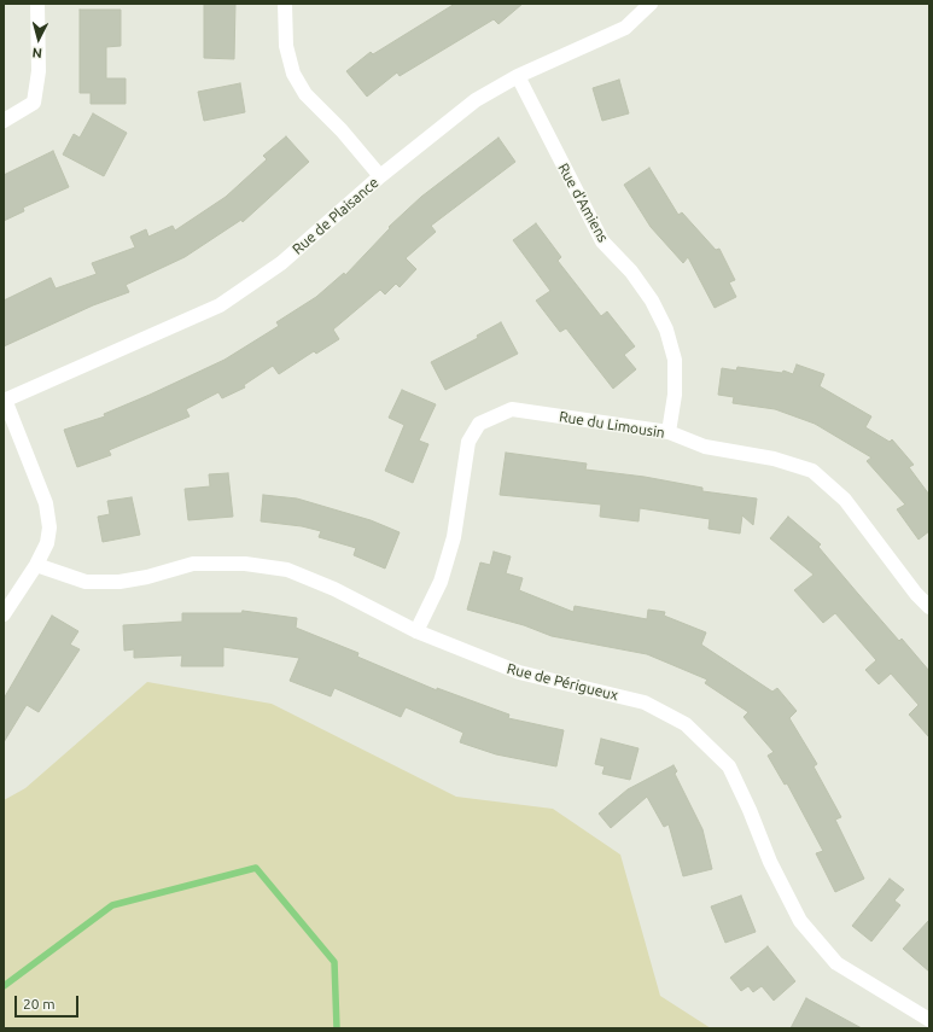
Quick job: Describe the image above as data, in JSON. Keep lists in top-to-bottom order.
{
  "streets": {
    "street": [
      "Rue d'Amiens",
      "Rue de Plaisance",
      "Rue du Limousin",
      "Rue de Périgueux"
    ]
  },
  "crossings": [
    ["Rue d'Amiens", "Rue de Plaisance"],
    ["Rue d'Amiens", "Rue du Limousin"],
    ["Rue du Limousin", "Rue de Périgueux"]
  ],
  "scale_bar": "20 m",
  "north": "bottom"
}
